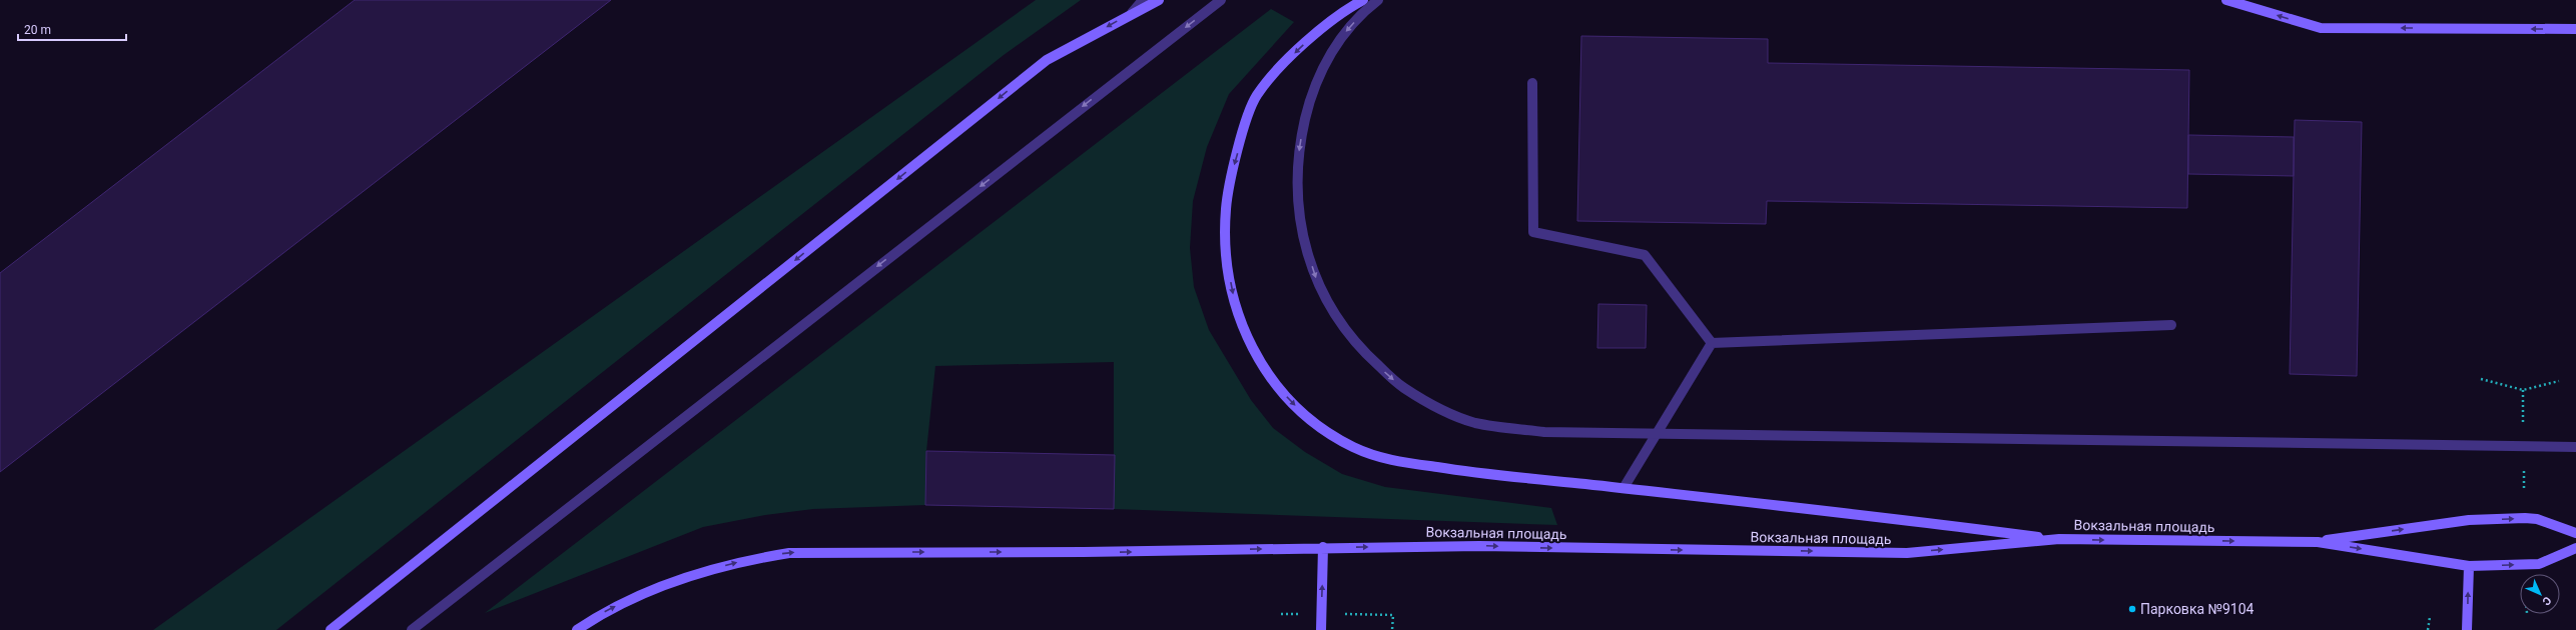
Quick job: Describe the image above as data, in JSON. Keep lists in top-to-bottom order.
{
  "streets": {
    "main road": ["Вокзальная площадь"]
  },
  "one_way": ["Вокзальная площадь"],
  "places": ["Парковка №9104"],
  "scale_bar": "20 m",
  "north": "bottom right"
}
